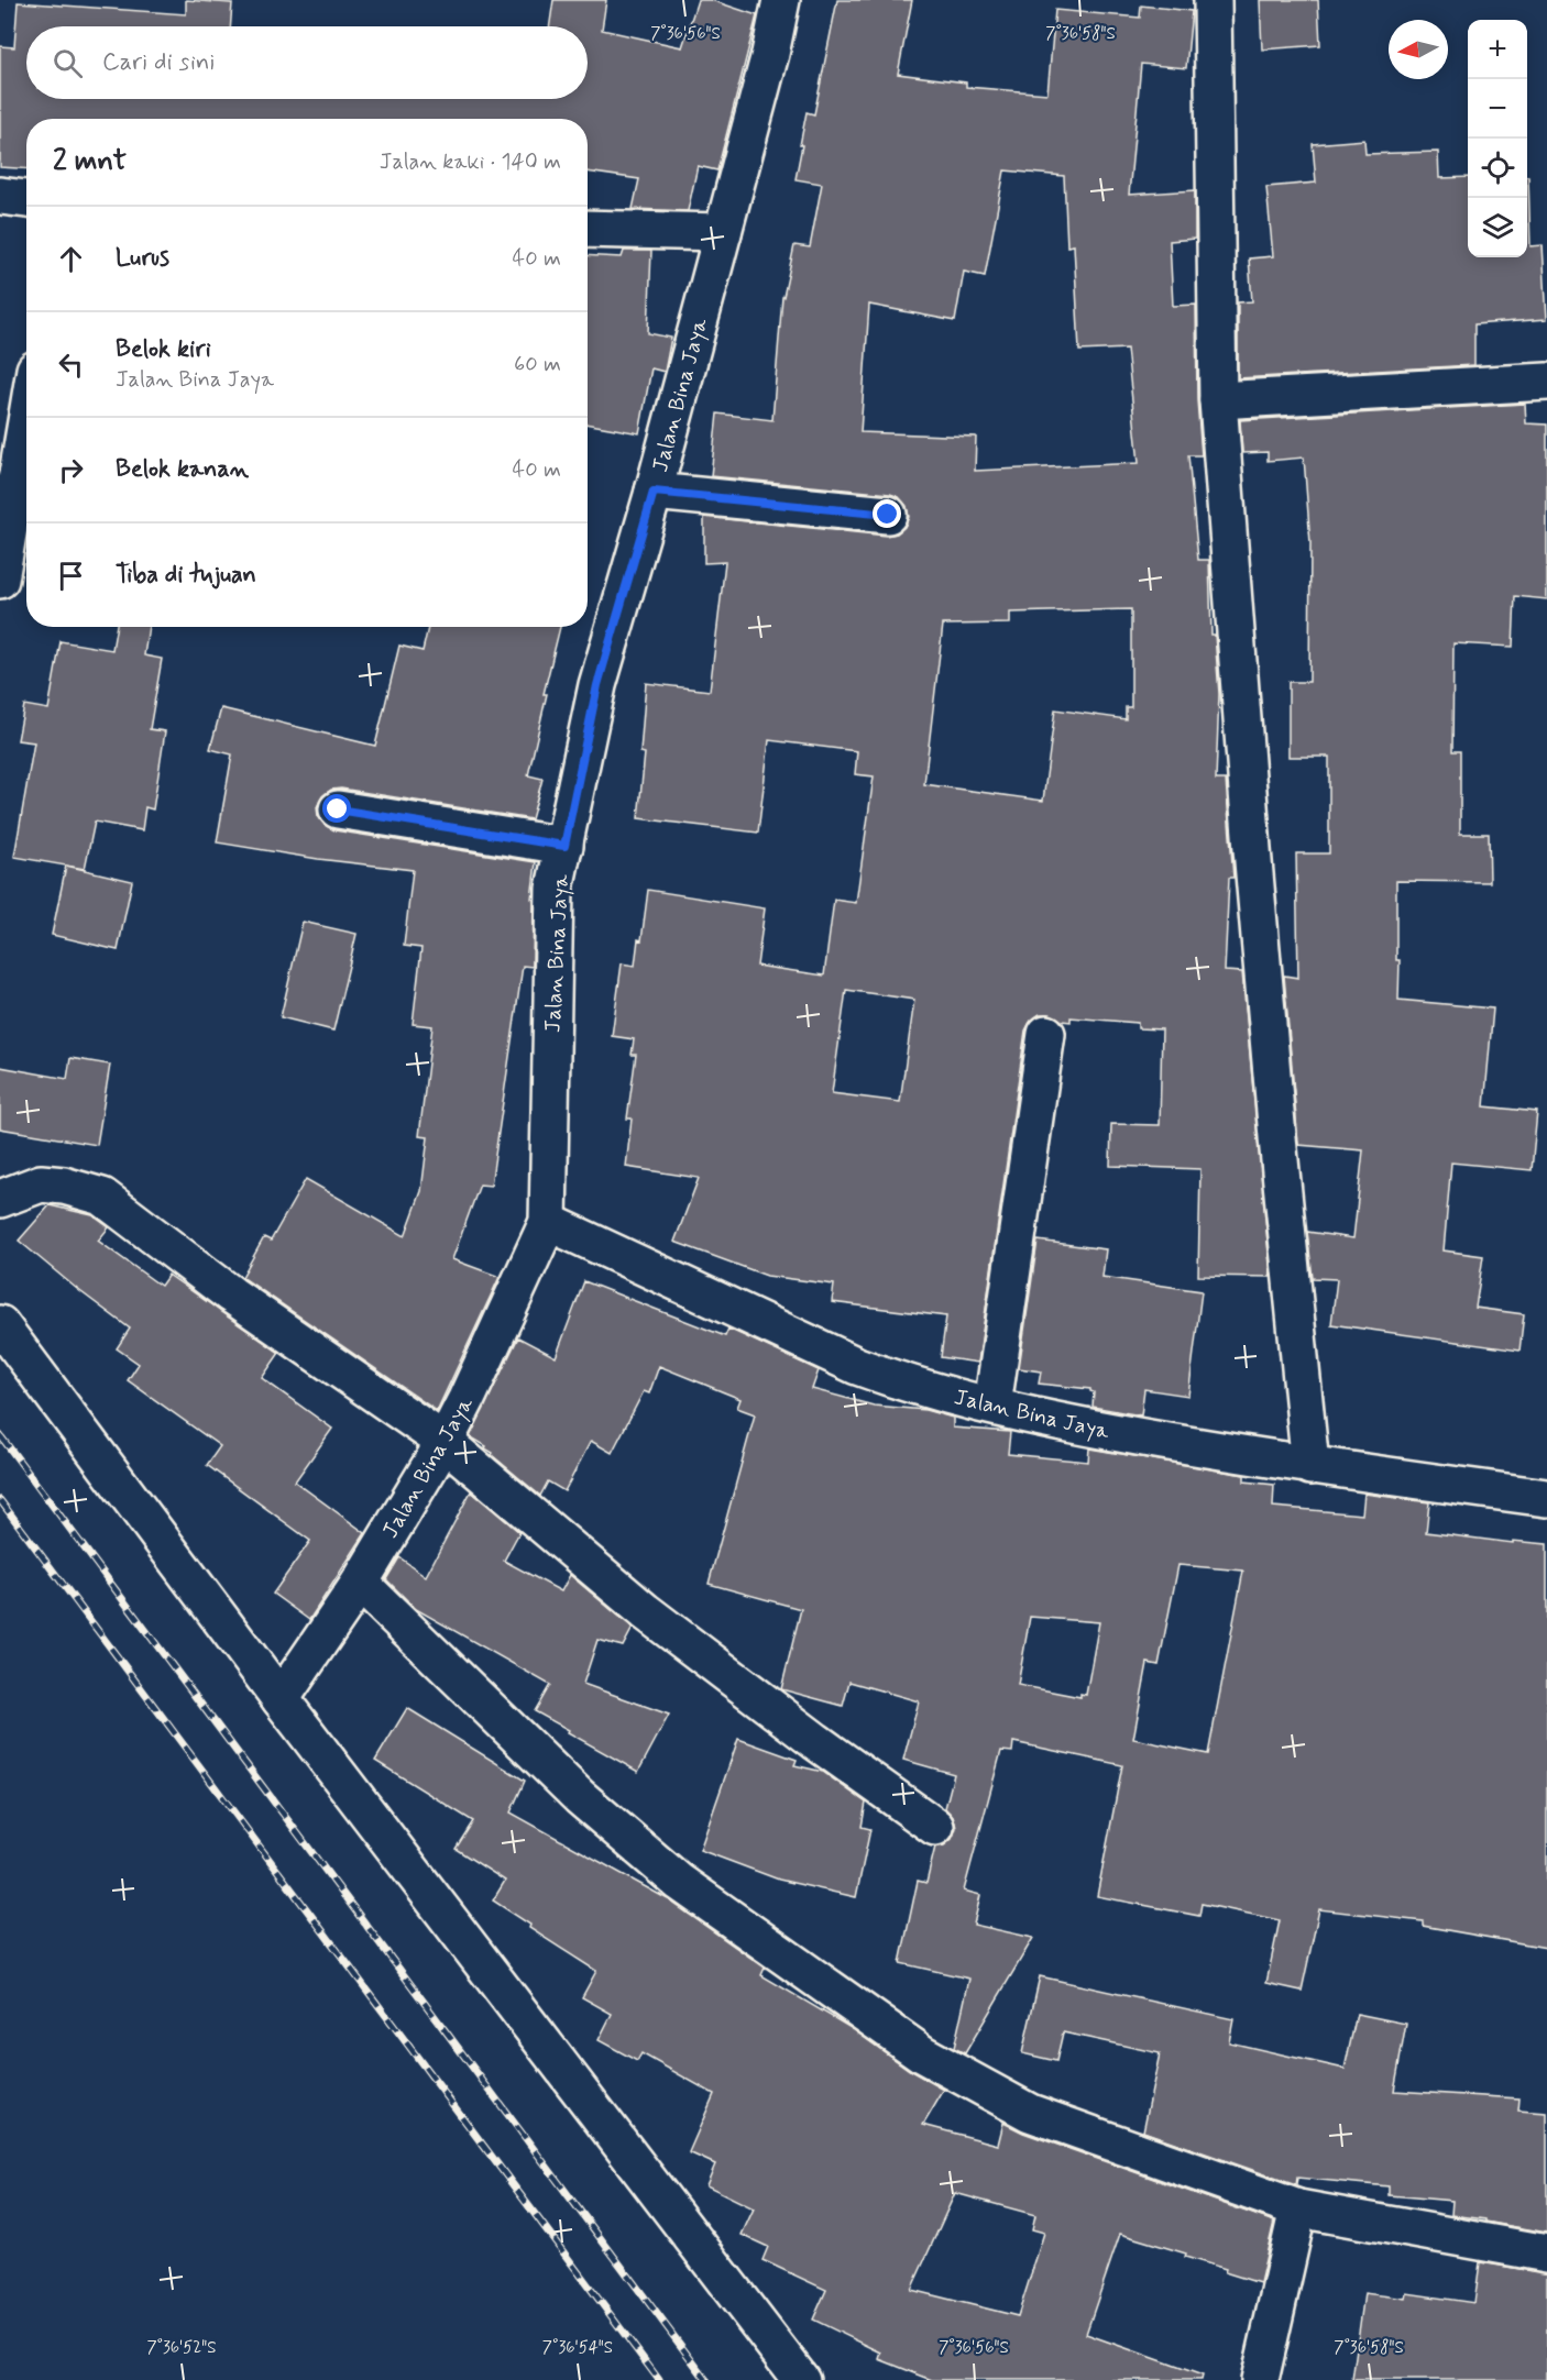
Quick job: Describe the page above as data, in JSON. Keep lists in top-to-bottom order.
{
  "streets": {
    "street": ["Jalan Bina Jaya"]
  },
  "north": "left",
  "page": {
    "map_buttons": ["+", "−"],
    "search": "Cari di sini",
    "heading": ["2 mnt", "Jalan kaki · 140 m"],
    "list": [
      ["Lurus", "40 m"],
      ["Belok kiri", "Jalan Bina Jaya", "60 m"],
      ["Belok kanan", "40 m"],
      "Tiba di tujuan"
    ]
  },
  "coordinates": [
    "7°36'56\"S",
    "7°36'58\"S",
    "7°36'52\"S",
    "7°36'54\"S"
  ]
}
